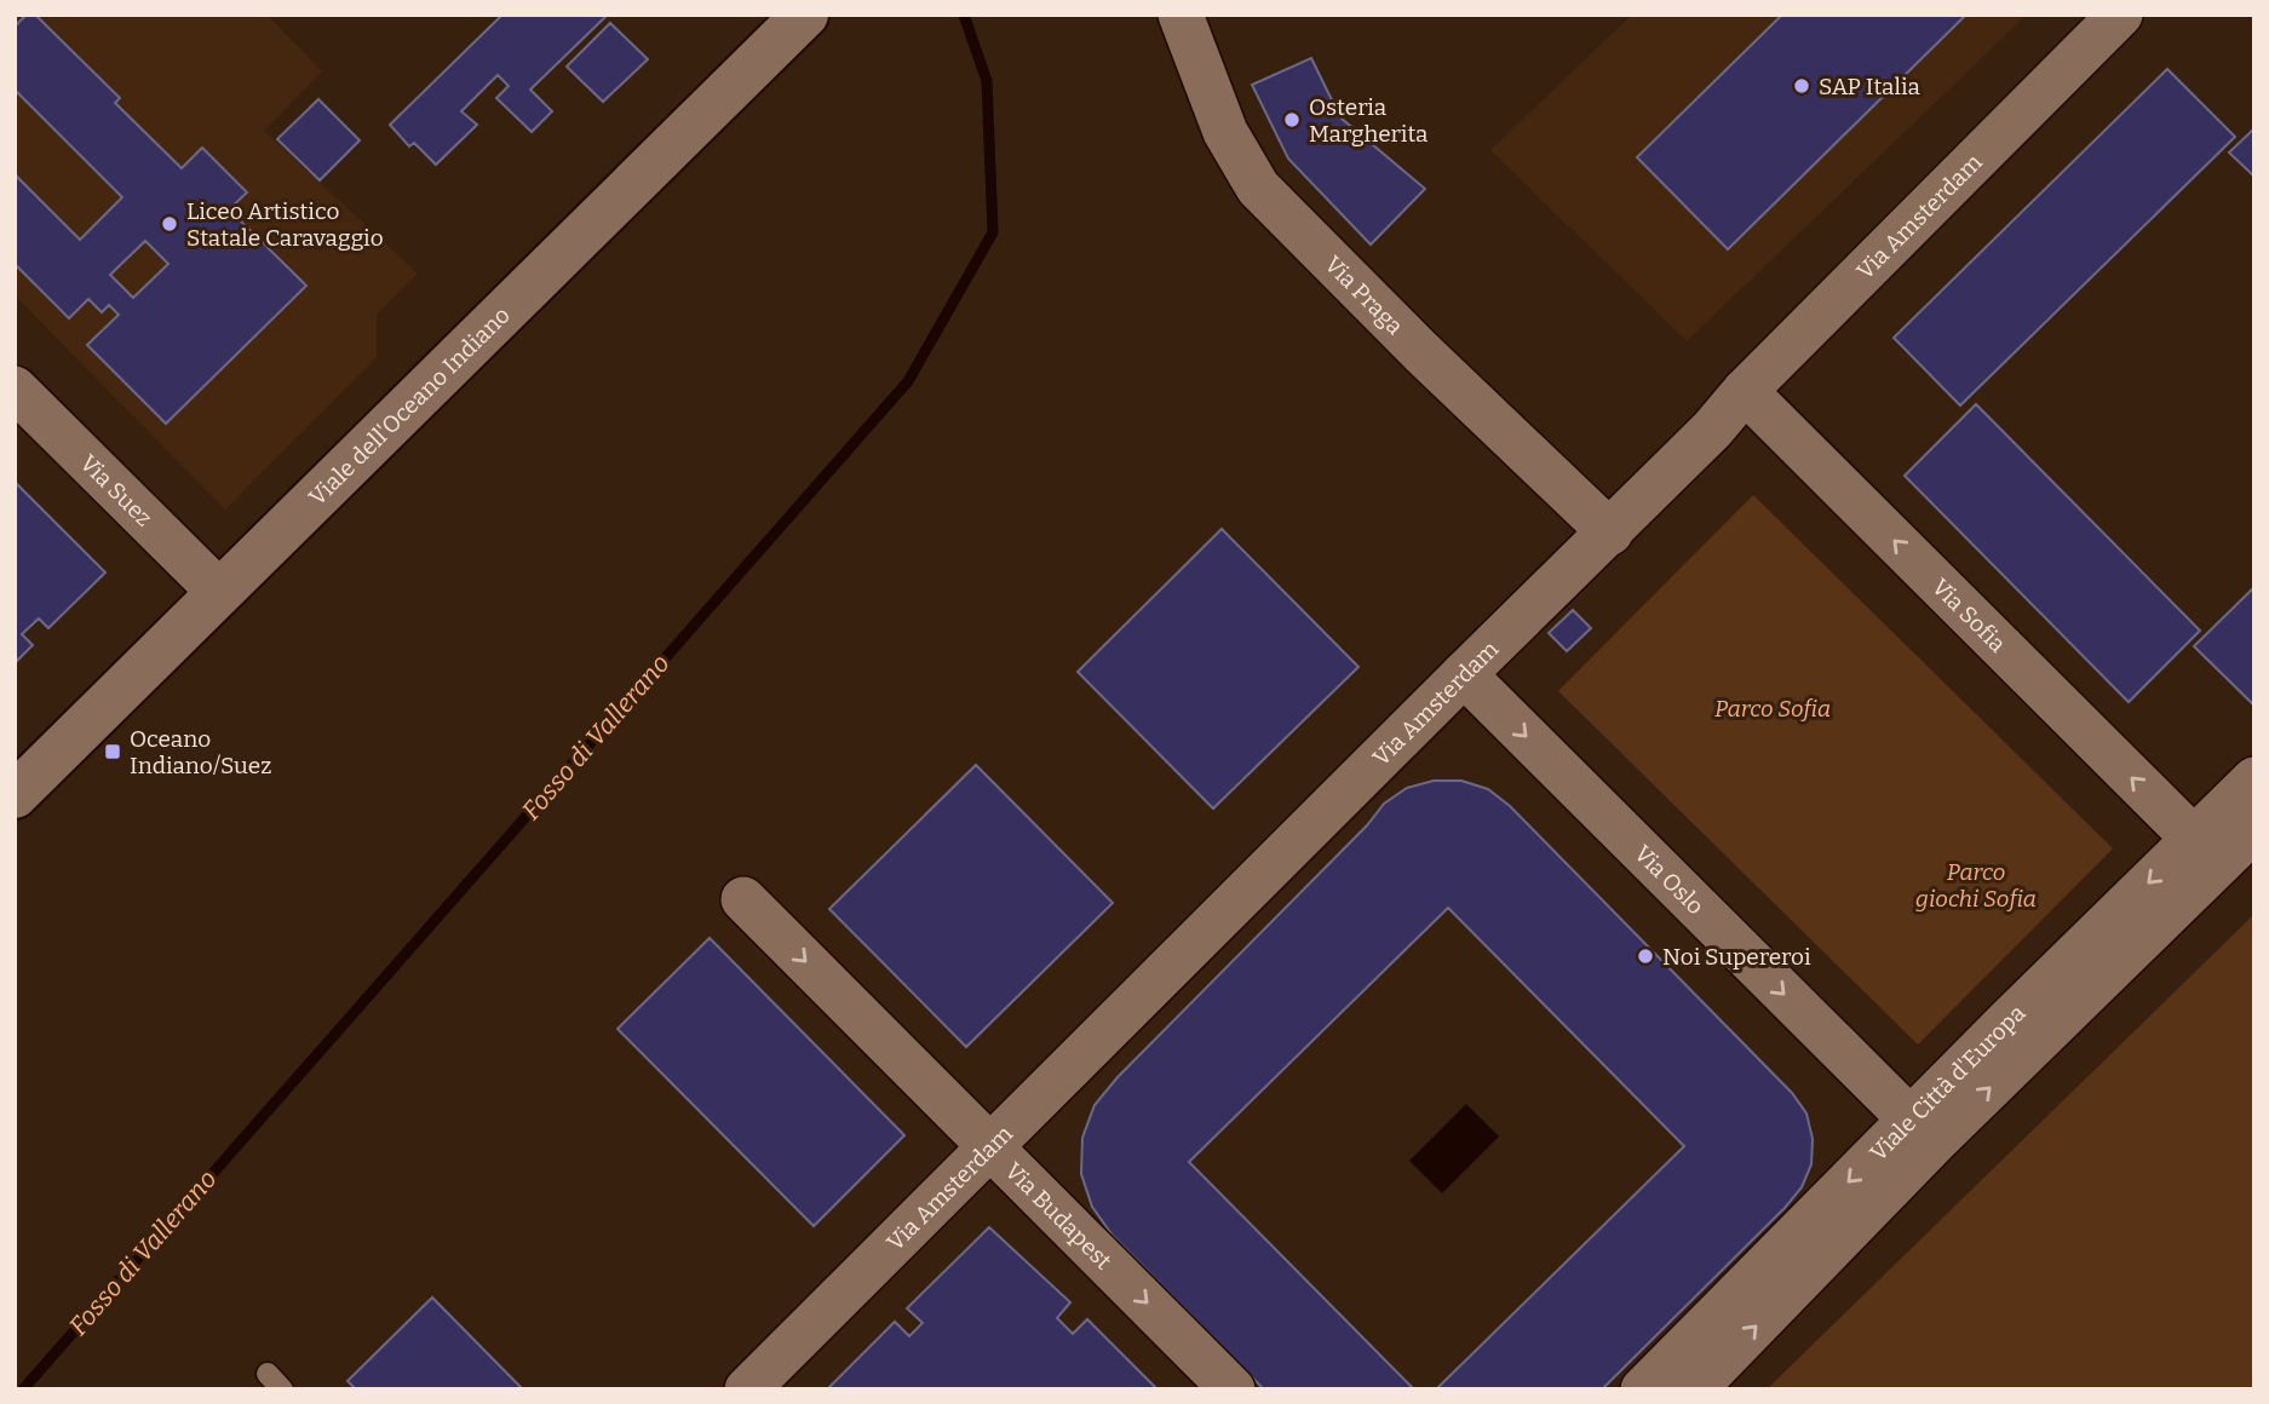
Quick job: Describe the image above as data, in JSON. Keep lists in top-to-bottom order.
{
  "streets": {
    "street": [
      "Via Amsterdam",
      "Via Praga",
      "Viale dell'Oceano Indiano",
      "Via Suez",
      "Via Sofia",
      "Via Oslo",
      "Viale Città d'Europa",
      "Via Budapest"
    ]
  },
  "crossings": [
    ["Via Amsterdam", "Via Praga"],
    ["Via Amsterdam", "Via Sofia"],
    ["Via Amsterdam", "Via Oslo"],
    ["Via Amsterdam", "Via Budapest"],
    ["Viale dell'Oceano Indiano", "Via Suez"],
    ["Via Sofia", "Viale Città d'Europa"],
    ["Via Oslo", "Viale Città d'Europa"]
  ],
  "one_way": ["Via Sofia", "Via Oslo", "Via Budapest"],
  "water": ["Fosso di Vallerano"],
  "parks": ["Parco Sofia", "Parco giochi Sofia"],
  "places": {
    "other": [
      "SAP Italia",
      "Osteria Margherita",
      "Liceo Artistico Statale Caravaggio",
      "Noi Supereroi"
    ],
    "transit": ["Oceano Indiano/Suez"]
  }
}
